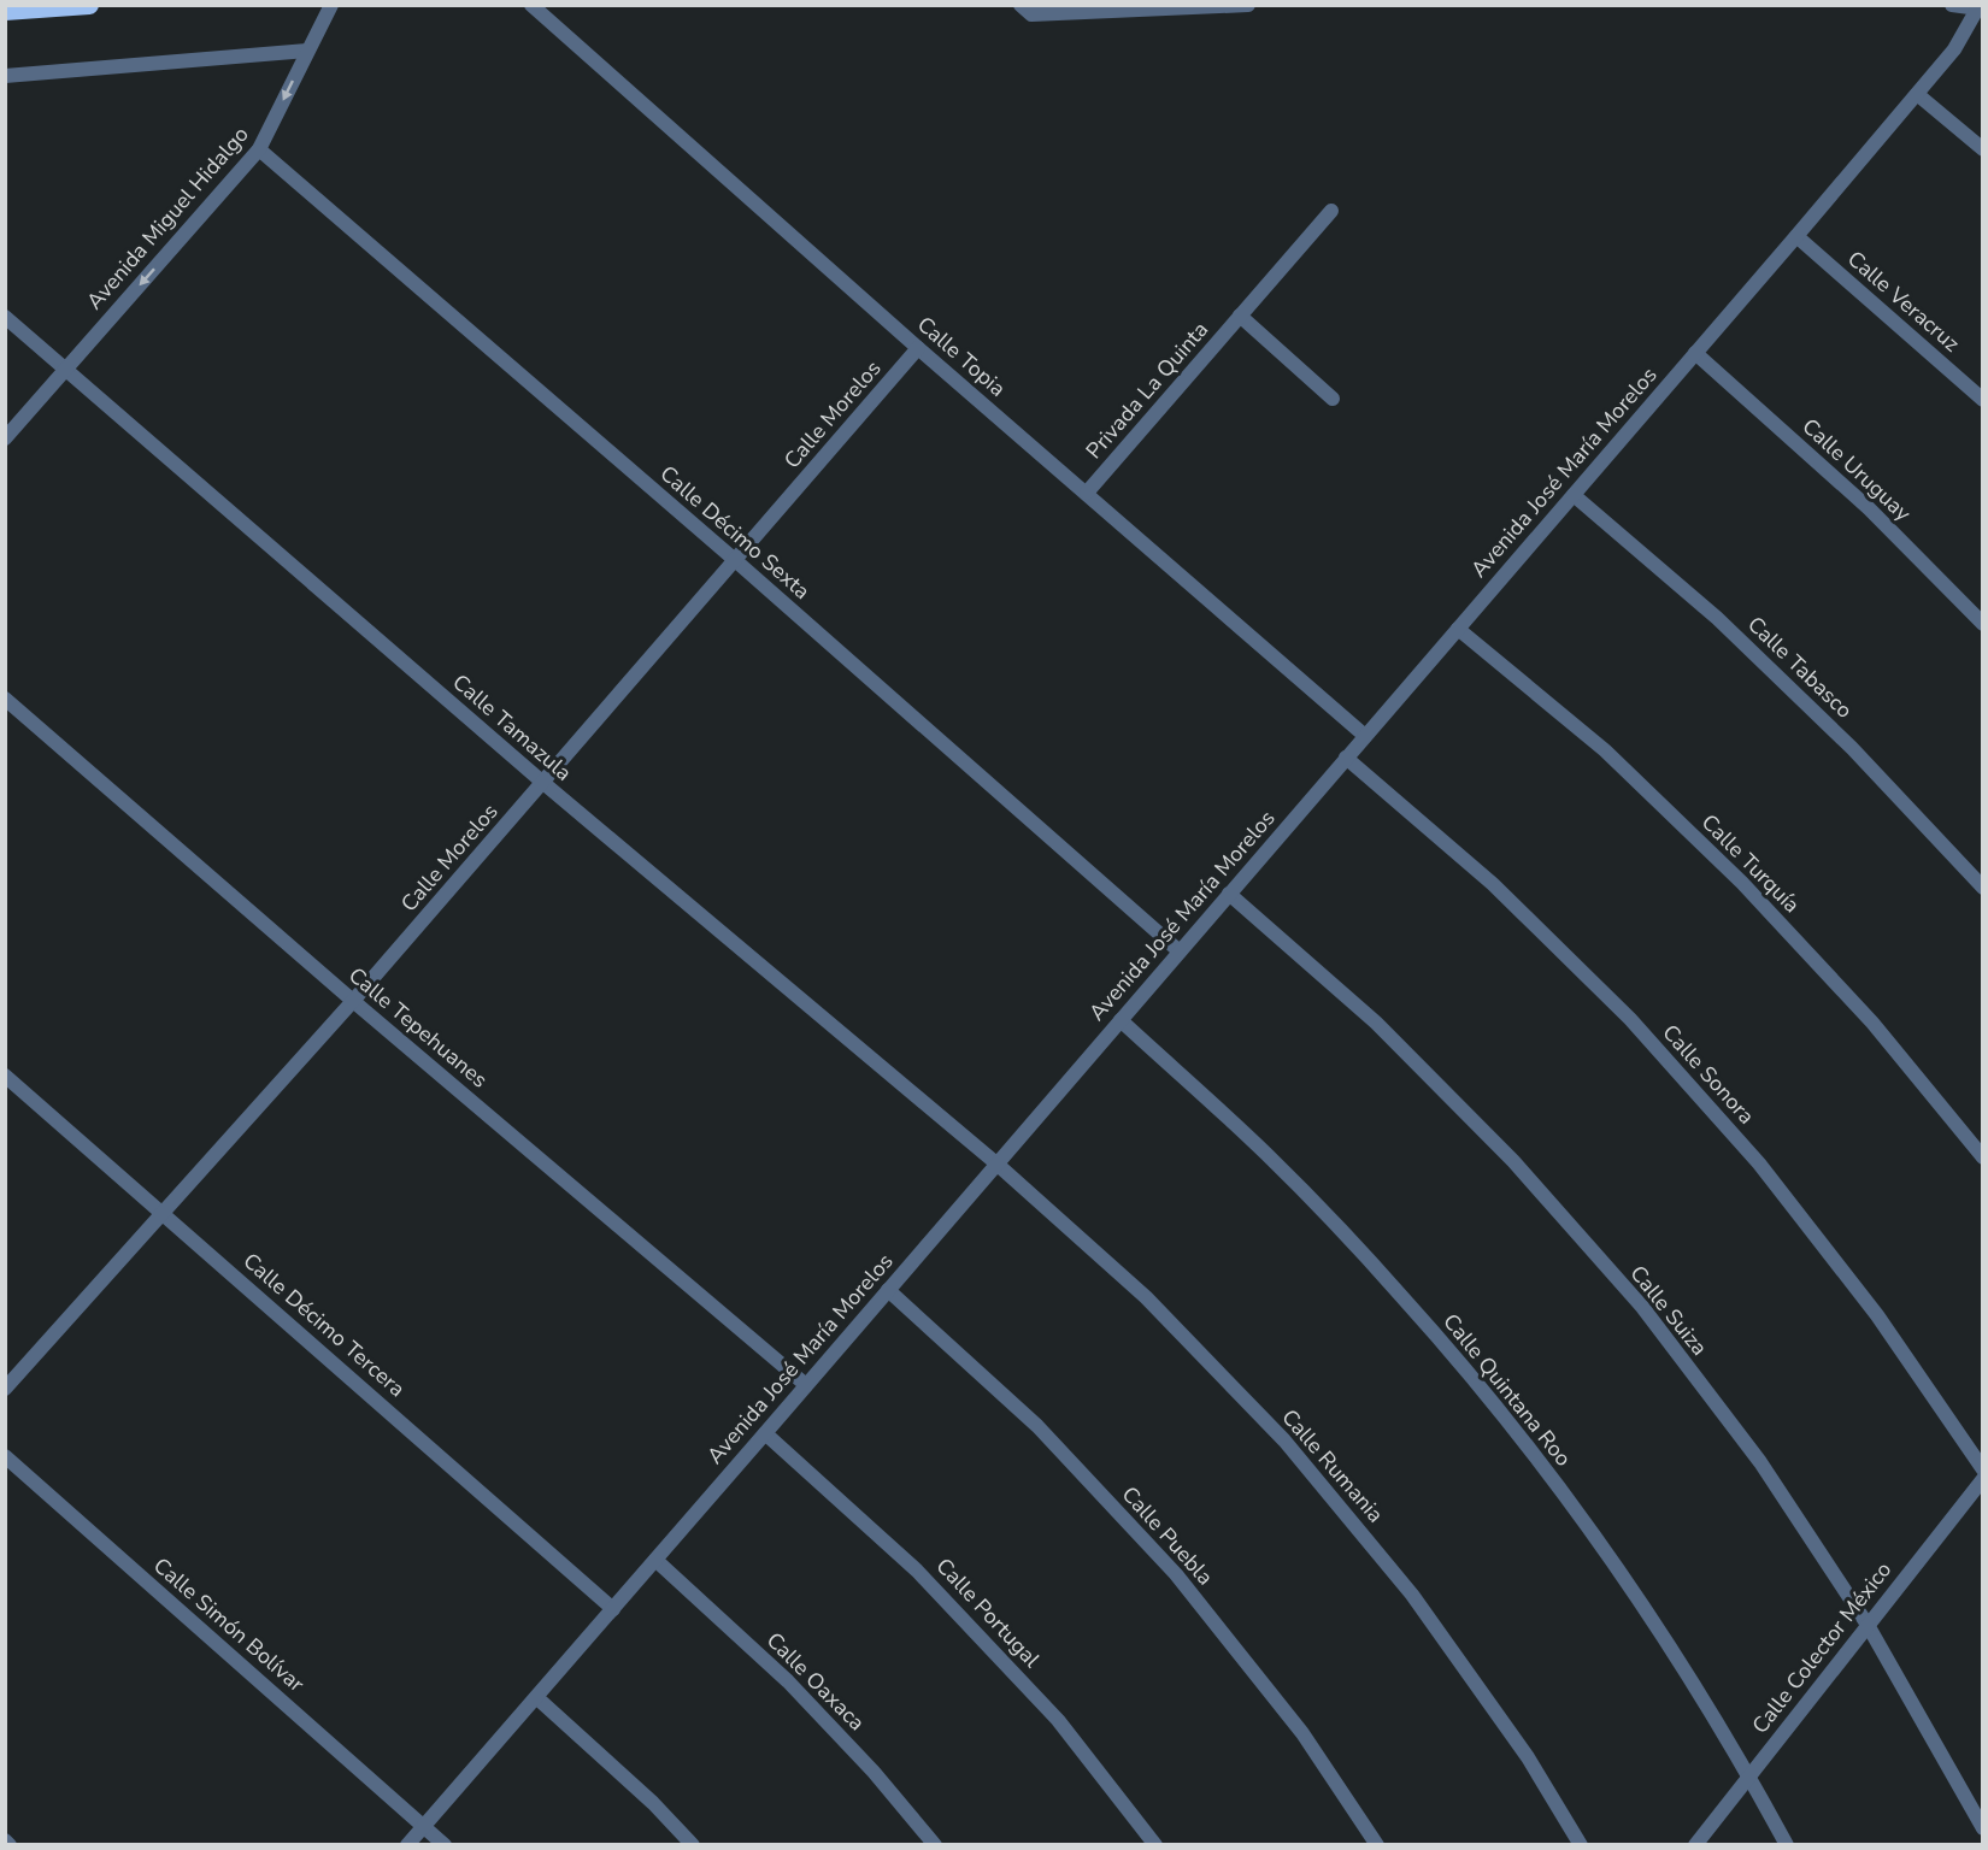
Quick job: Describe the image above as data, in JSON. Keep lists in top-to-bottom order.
{
  "streets": {
    "street": [
      "Avenida Miguel Hidalgo",
      "Calle Veracruz",
      "Calle Topia",
      "Privada La Quinta",
      "Calle Morelos",
      "Calle Uruguay",
      "Avenida José María Morelos",
      "Calle Décimo Sexta",
      "Calle Tabasco",
      "Calle Tamazula",
      "Calle Turquía",
      "Calle Tepehuanes",
      "Calle Sonora",
      "Calle Suiza",
      "Calle Décimo Tercera",
      "Calle Quintana Roo",
      "Calle Rumania",
      "Calle Puebla",
      "Calle Portugal",
      "Calle Simón Bolívar",
      "Calle Colector México",
      "Calle Oaxaca"
    ]
  },
  "crossings": [
    ["Avenida Miguel Hidalgo", "Calle Décimo Sexta"],
    ["Avenida Miguel Hidalgo", "Calle Tamazula"],
    ["Calle Veracruz", "Avenida José María Morelos"],
    ["Calle Topia", "Privada La Quinta"],
    ["Calle Topia", "Calle Morelos"],
    ["Calle Topia", "Avenida José María Morelos"],
    ["Calle Morelos", "Calle Décimo Sexta"],
    ["Calle Morelos", "Calle Tamazula"],
    ["Calle Morelos", "Calle Tepehuanes"],
    ["Calle Morelos", "Calle Décimo Tercera"],
    ["Calle Uruguay", "Avenida José María Morelos"],
    ["Avenida José María Morelos", "Calle Décimo Sexta"],
    ["Avenida José María Morelos", "Calle Tabasco"],
    ["Avenida José María Morelos", "Calle Tamazula"],
    ["Avenida José María Morelos", "Calle Turquía"],
    ["Avenida José María Morelos", "Calle Tepehuanes"],
    ["Avenida José María Morelos", "Calle Sonora"],
    ["Avenida José María Morelos", "Calle Suiza"],
    ["Avenida José María Morelos", "Calle Décimo Tercera"],
    ["Avenida José María Morelos", "Calle Quintana Roo"],
    ["Avenida José María Morelos", "Calle Rumania"],
    ["Avenida José María Morelos", "Calle Puebla"],
    ["Avenida José María Morelos", "Calle Portugal"],
    ["Avenida José María Morelos", "Calle Simón Bolívar"],
    ["Avenida José María Morelos", "Calle Oaxaca"],
    ["Calle Tamazula", "Calle Rumania"],
    ["Calle Suiza", "Calle Colector México"],
    ["Calle Quintana Roo", "Calle Colector México"]
  ],
  "one_way": ["Avenida Miguel Hidalgo"]
}
